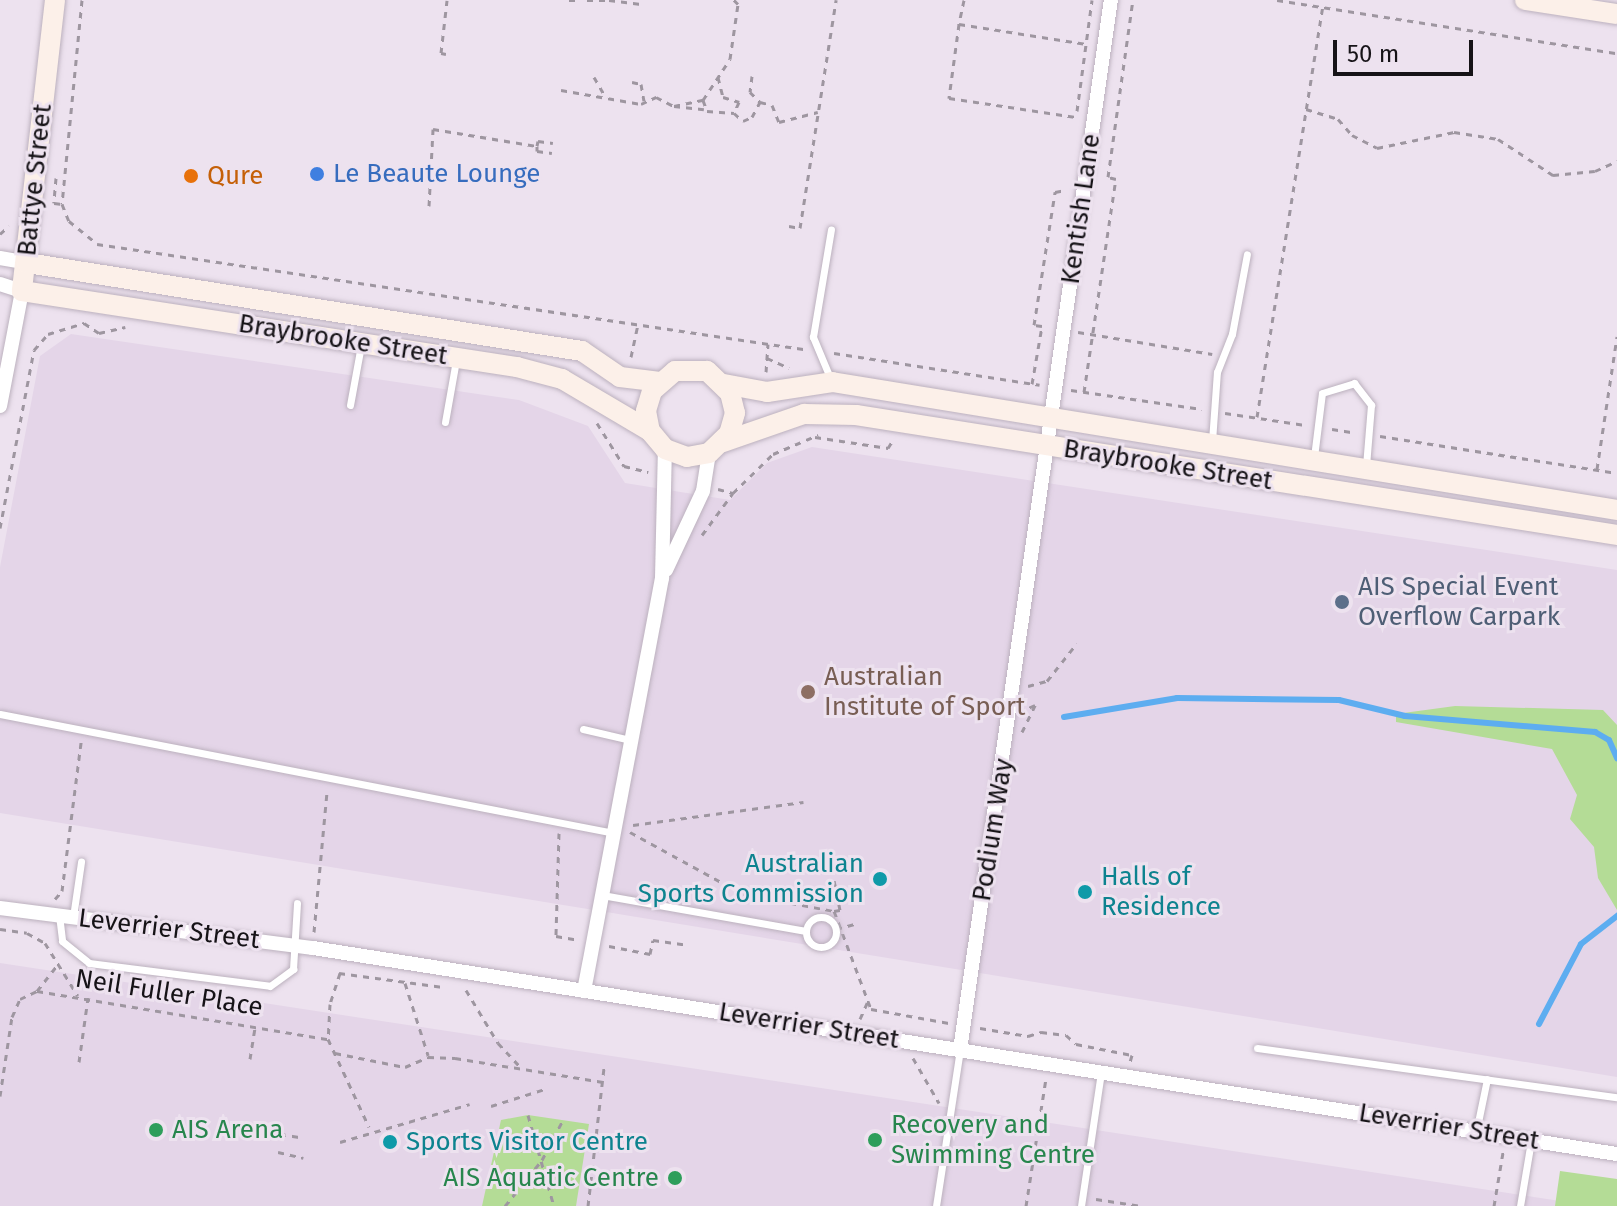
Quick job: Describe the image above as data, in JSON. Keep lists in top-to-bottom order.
{
  "streets": {
    "street": [
      "Battye Street",
      "Kentish Lane",
      "Braybrooke Street",
      "Podium Way",
      "Leverrier Street"
    ],
    "path": ["Neil Fuller Place"]
  },
  "crossings": [
    ["Battye Street", "Braybrooke Street"],
    ["Kentish Lane", "Braybrooke Street"],
    ["Kentish Lane", "Podium Way"],
    ["Braybrooke Street", "Podium Way"],
    ["Podium Way", "Leverrier Street"]
  ],
  "places": [
    "Le Beaute Lounge",
    "Qure",
    "AIS Special Event Overflow Carpark",
    "Australian Institute of Sport",
    "Australian Sports Commission",
    "Halls of Residence",
    "AIS Arena",
    "Recovery and Swimming Centre",
    "Sports Visitor Centre",
    "AIS Aquatic Centre"
  ],
  "scale_bar": "50 m"
}
